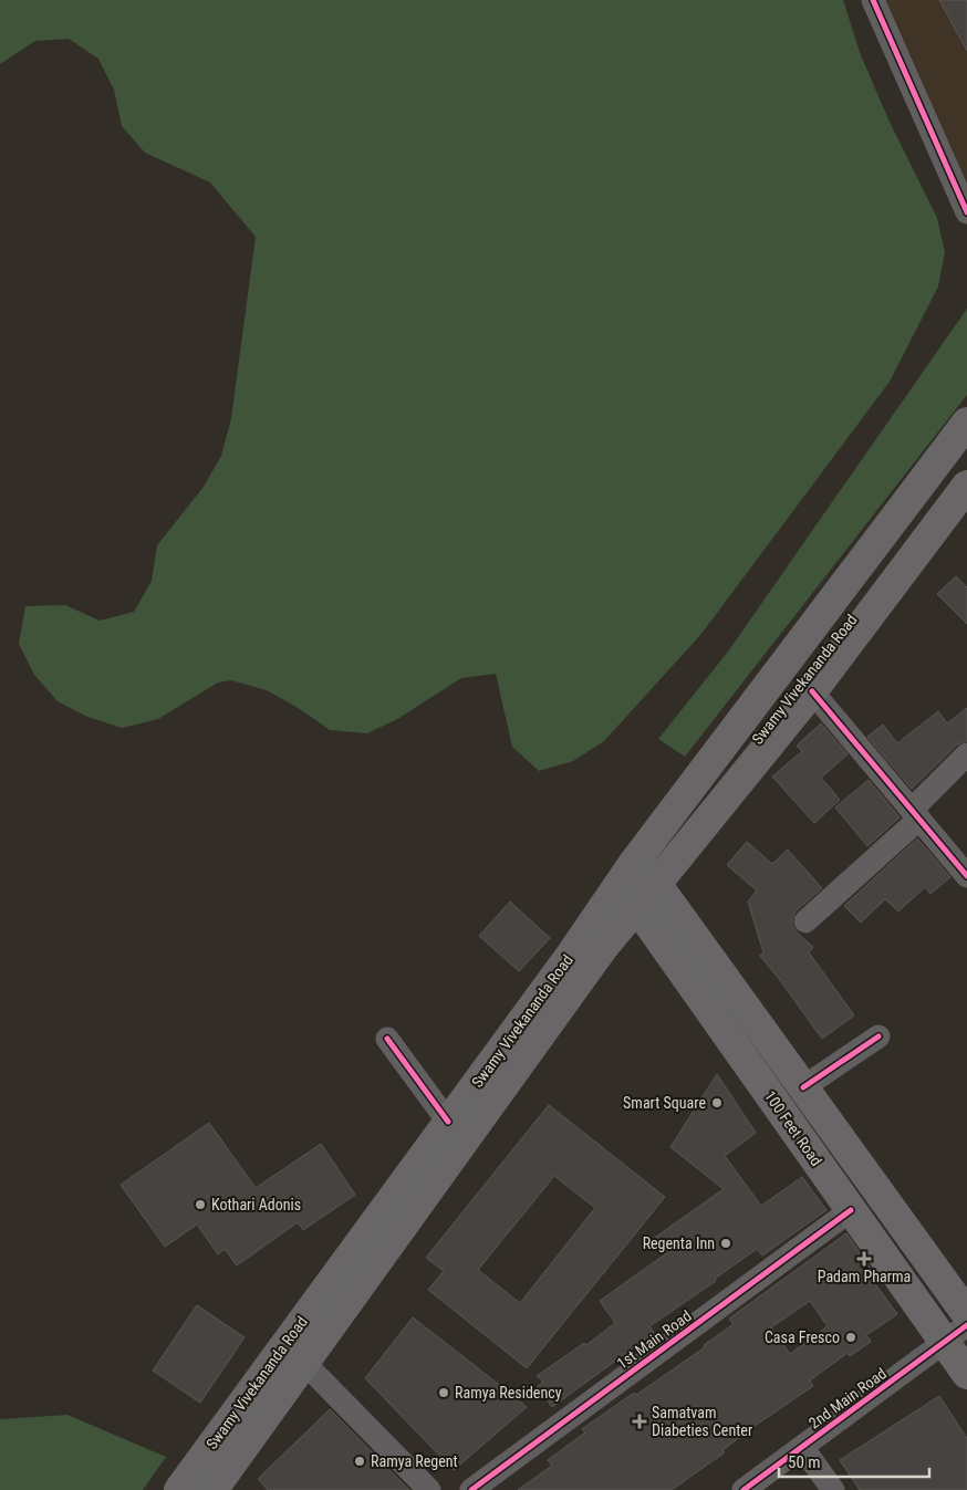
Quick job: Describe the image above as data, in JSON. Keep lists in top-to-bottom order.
{
  "streets": {
    "main road": ["Swamy Vivekananda Road", "100 Feet Road"],
    "street": ["1st Main Road", "2nd Main Road"]
  },
  "crossings": [
    ["Swamy Vivekananda Road", "100 Feet Road"],
    ["100 Feet Road", "1st Main Road"],
    ["100 Feet Road", "2nd Main Road"]
  ],
  "places": {
    "other": [
      "Smart Square",
      "Kothari Adonis",
      "Regenta Inn",
      "Casa Fresco",
      "Ramya Residency",
      "Ramya Regent"
    ],
    "health": ["Padam Pharma", "Samatvam Diabeties Center"]
  },
  "scale_bar": "50 m"
}
